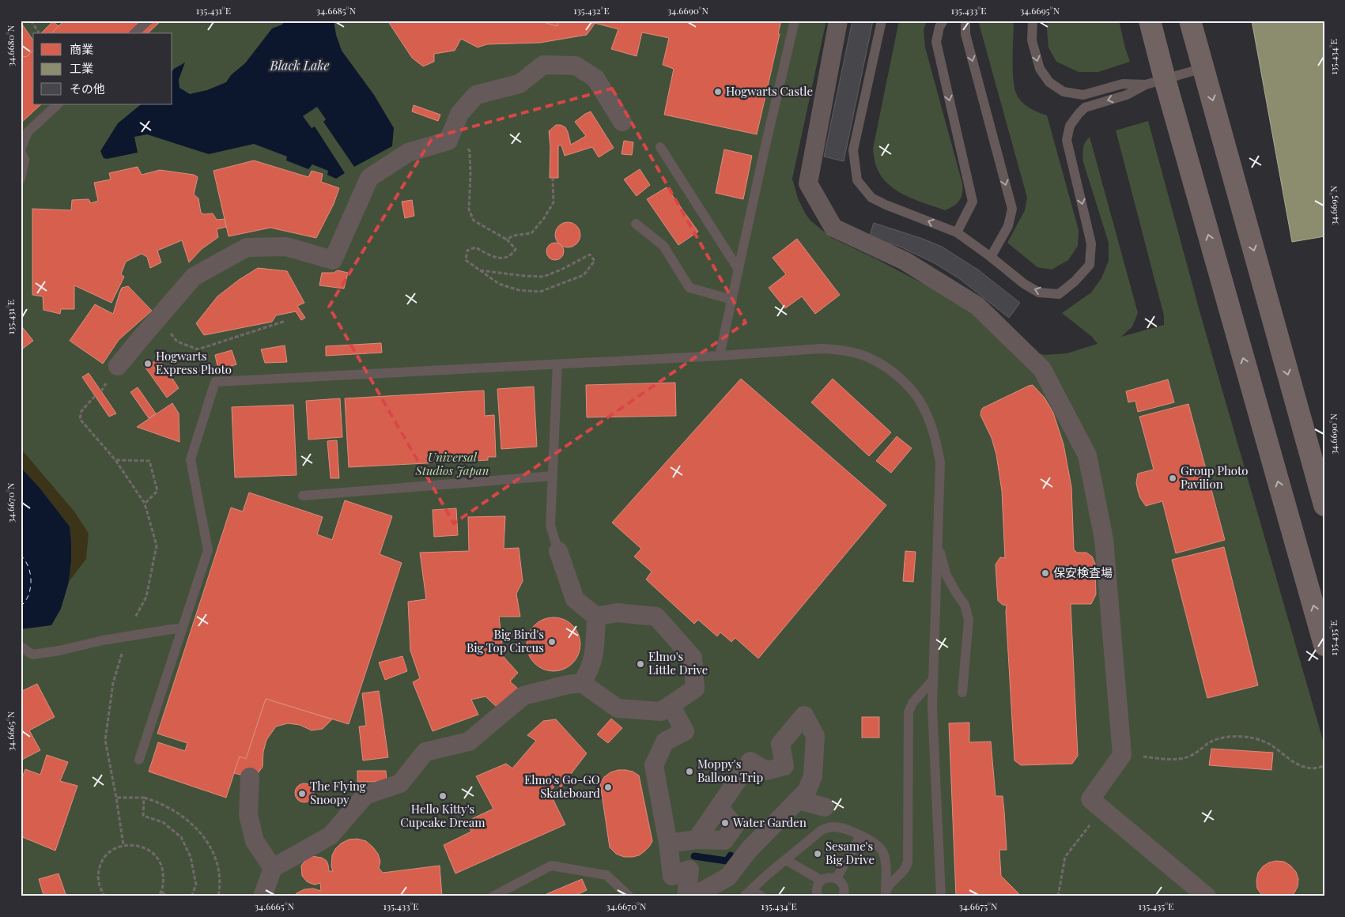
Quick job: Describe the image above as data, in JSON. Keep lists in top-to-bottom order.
{
  "water": ["Black Lake"],
  "parks": ["Universal Studios Japan"],
  "places": [
    "Hogwarts Castle",
    "Hogwarts Express Photo",
    "Group Photo Pavilion",
    "保安検査場",
    "Big Bird's Big Top Circus",
    "Elmo's Little Drive",
    "Moppy's Balloon Trip",
    "Elmo's Go-GO Skateboard",
    "The Flying Snoopy",
    "Hello Kitty's Cupcake Dream",
    "Water Garden",
    "Sesame's Big Drive"
  ],
  "legend": ["商業", "工業", "その他"],
  "coordinates": [
    "135.431°E",
    "34.6685°N",
    "135.432°E",
    "34.6690°N",
    "135.433°E",
    "34.6695°N",
    "34.6680°N",
    "135.434°E",
    "34.6670°N",
    "135.435°E",
    "34.6665°N",
    "34.6675°N"
  ]
}
